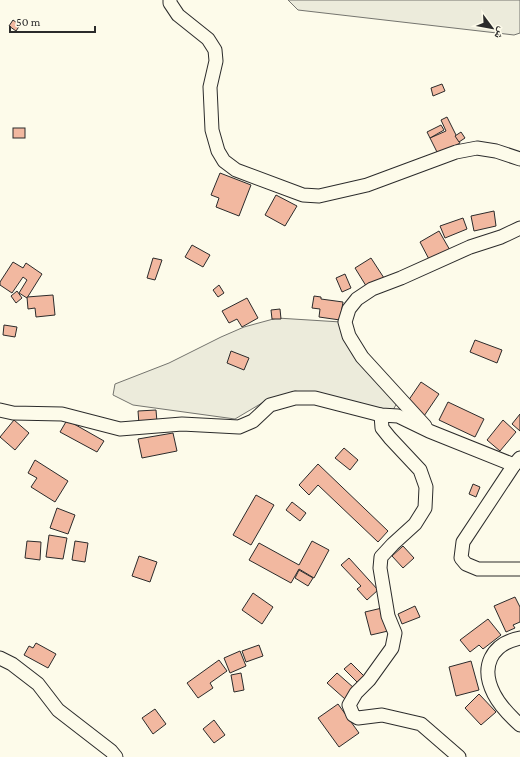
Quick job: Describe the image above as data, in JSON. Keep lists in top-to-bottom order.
{
  "scale_bar": "50 m",
  "north": "bottom right"
}
